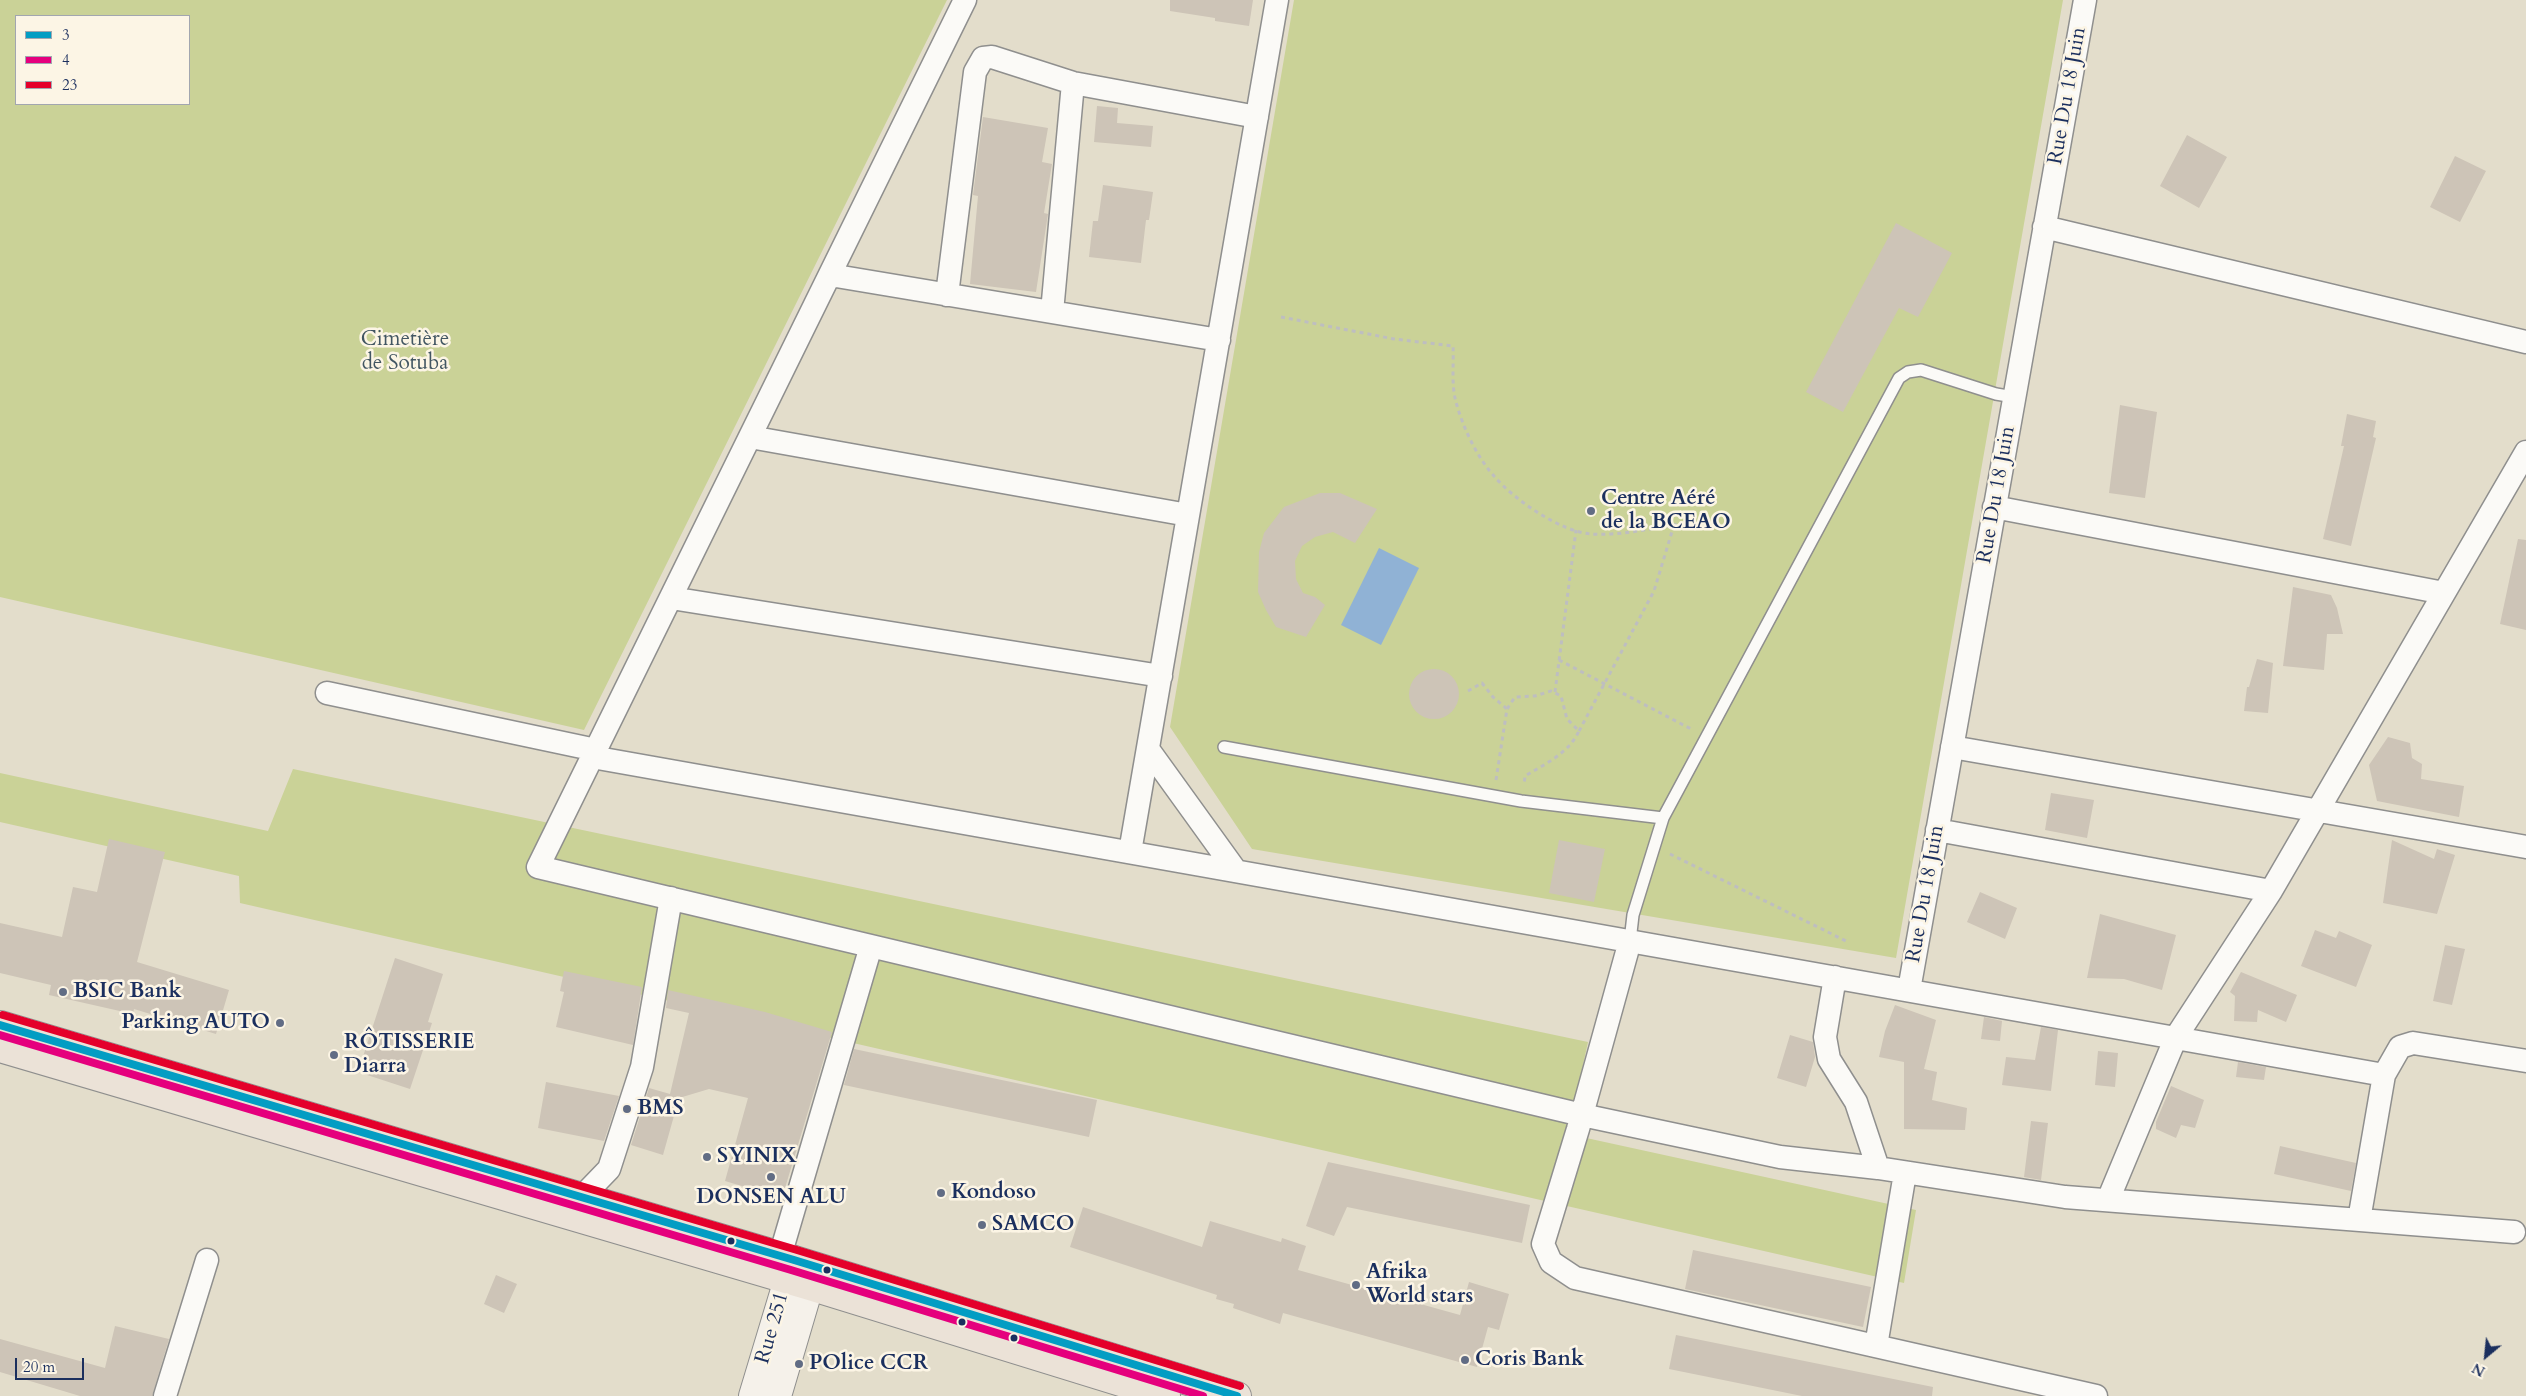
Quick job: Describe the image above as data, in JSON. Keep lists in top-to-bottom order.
{
  "streets": {
    "main road": ["Rue 251"],
    "street": ["Rue Du 18 Juin"]
  },
  "parks": ["Cimetière de Sotuba"],
  "places": [
    "Centre Aéré de la BCEAO",
    "BSIC Bank",
    "Parking AUTO",
    "RÔTISSERIE Diarra",
    "BMS",
    "SYINIX",
    "DONSEN ALU",
    "Kondoso",
    "SAMCO",
    "Afrika World stars",
    "Coris Bank",
    "POlice CCR"
  ],
  "lines": ["transit line 23", "transit line 3", "transit line 4"],
  "legend": ["3", "4", "23"],
  "scale_bar": "20 m",
  "north": "bottom left"
}
